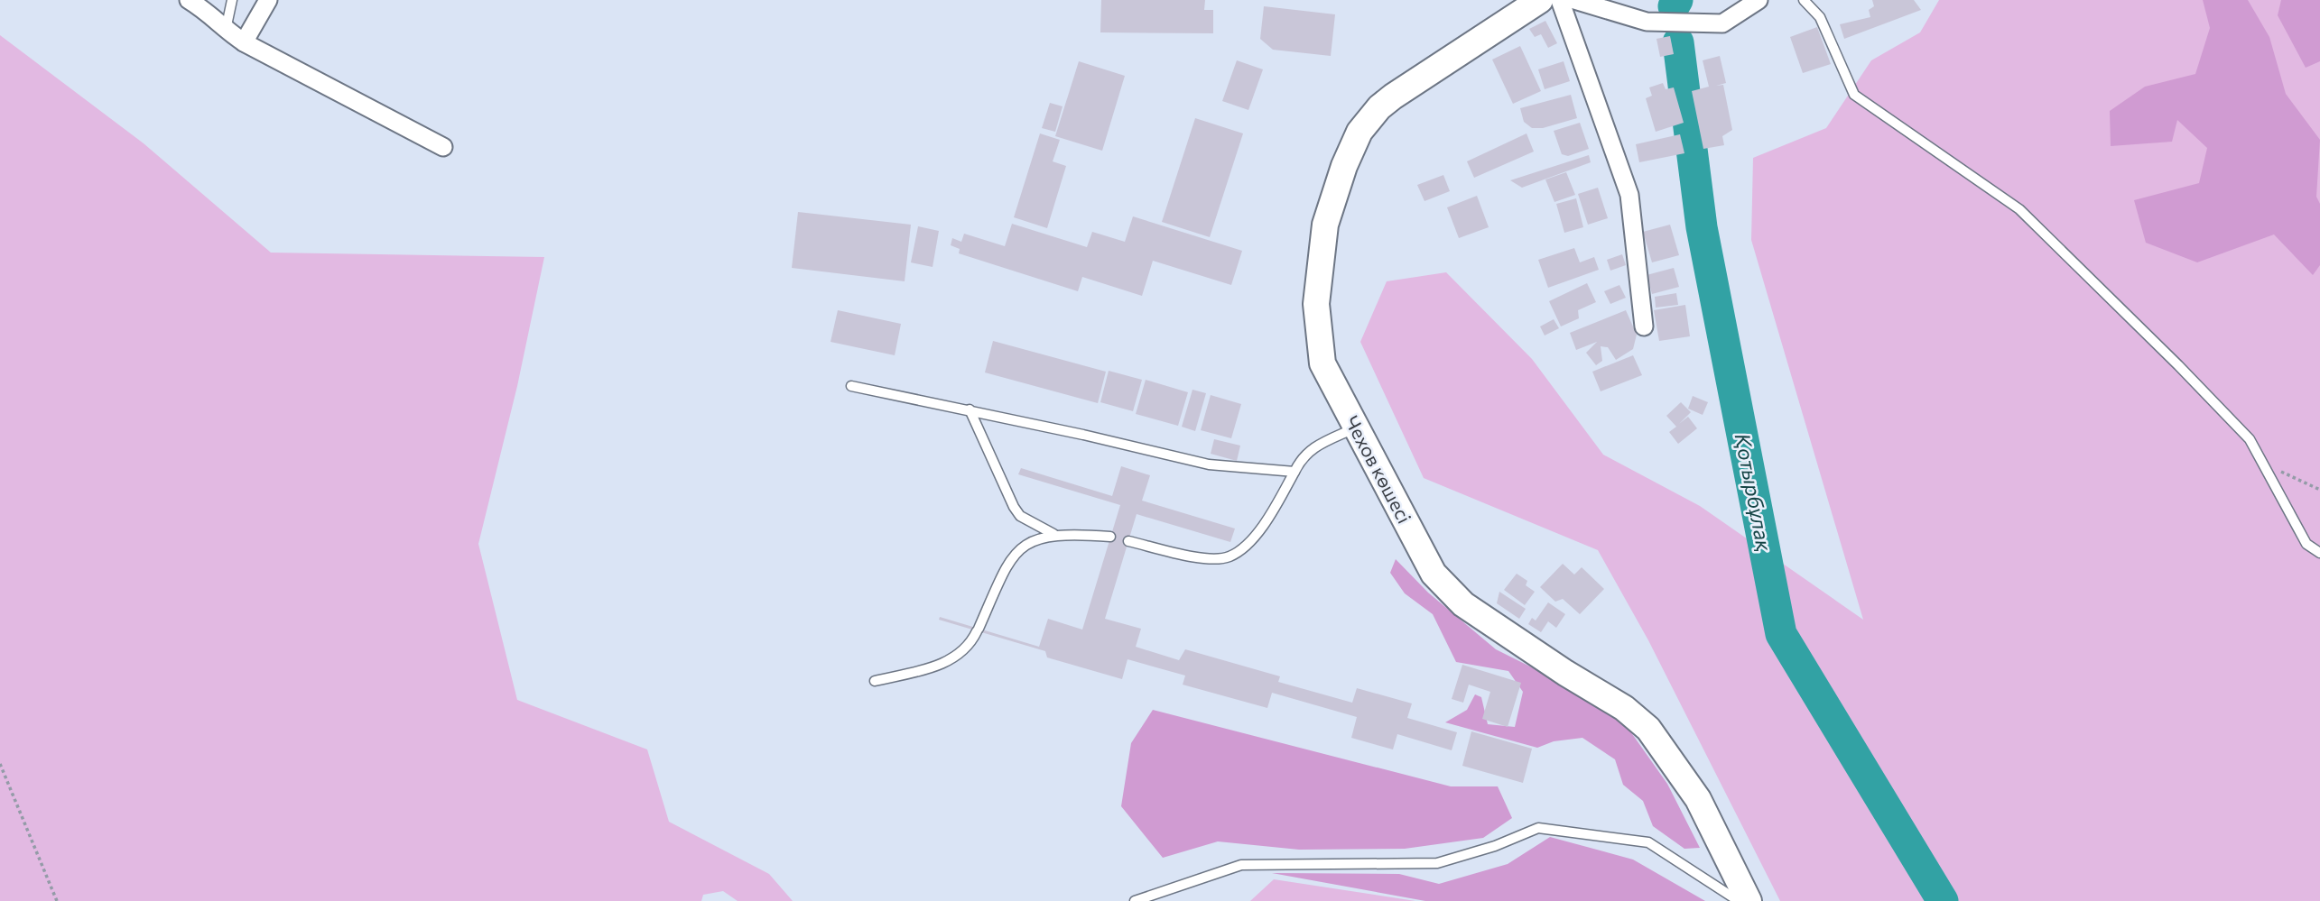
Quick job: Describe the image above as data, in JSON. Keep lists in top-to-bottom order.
{
  "streets": {
    "main road": ["Чехов көшесі"]
  },
  "water": ["Қотырбұлақ"]
}
